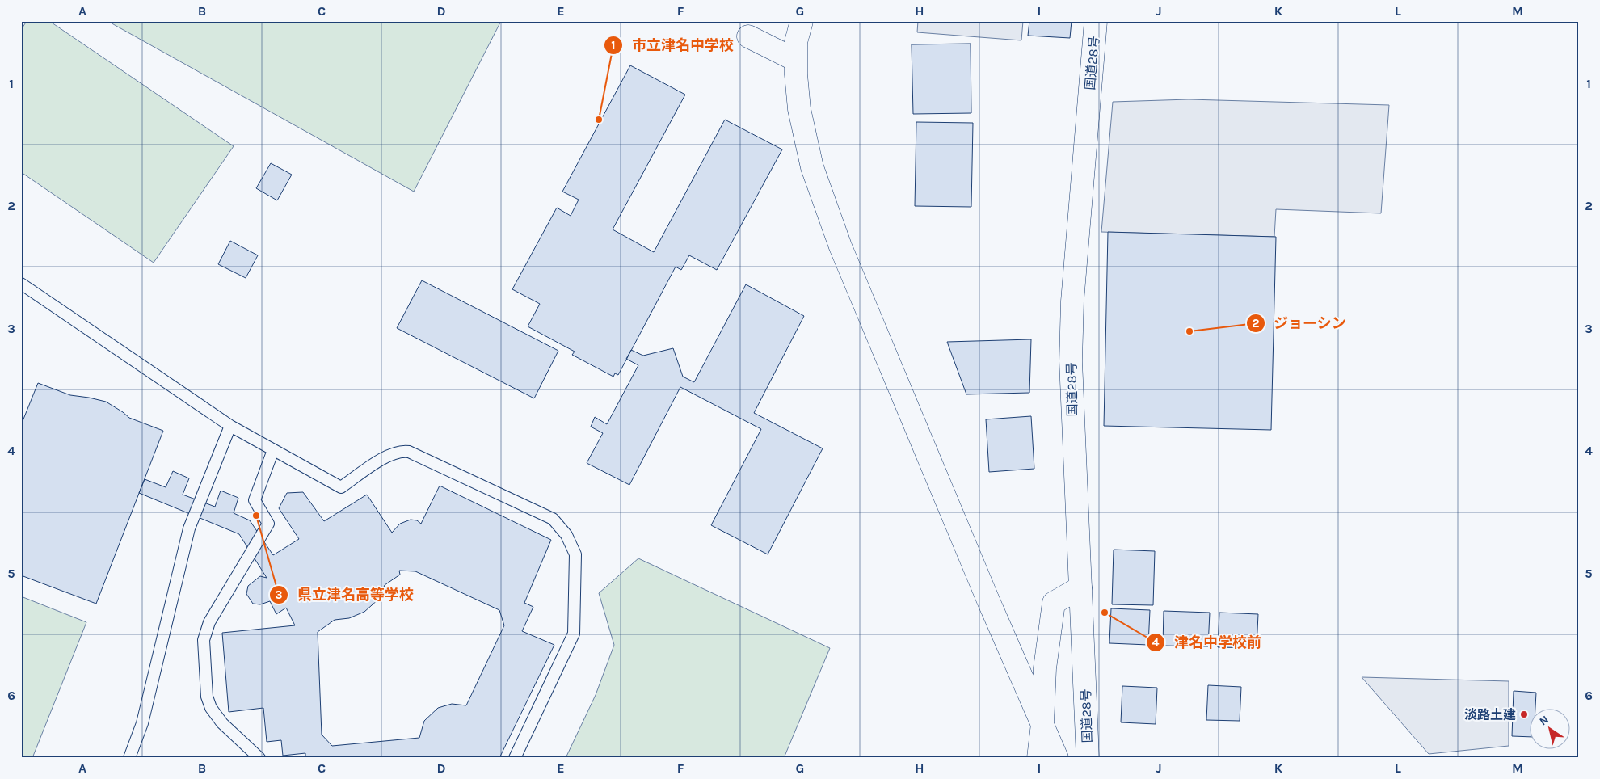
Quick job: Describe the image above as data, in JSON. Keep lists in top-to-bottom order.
{
  "streets": {
    "main road": ["国道28号"]
  },
  "places": [
    "市立津名中学校",
    "ジョーシン",
    "県立津名高等学校",
    "津名中学校前",
    "淡路土建"
  ],
  "north": "top left",
  "grid": {
    "columns": [
      "A",
      "B",
      "C",
      "D",
      "E",
      "F",
      "G",
      "H",
      "I",
      "J",
      "K",
      "L",
      "M"
    ],
    "rows": [
      "1",
      "2",
      "3",
      "4",
      "5",
      "6"
    ]
  }
}
